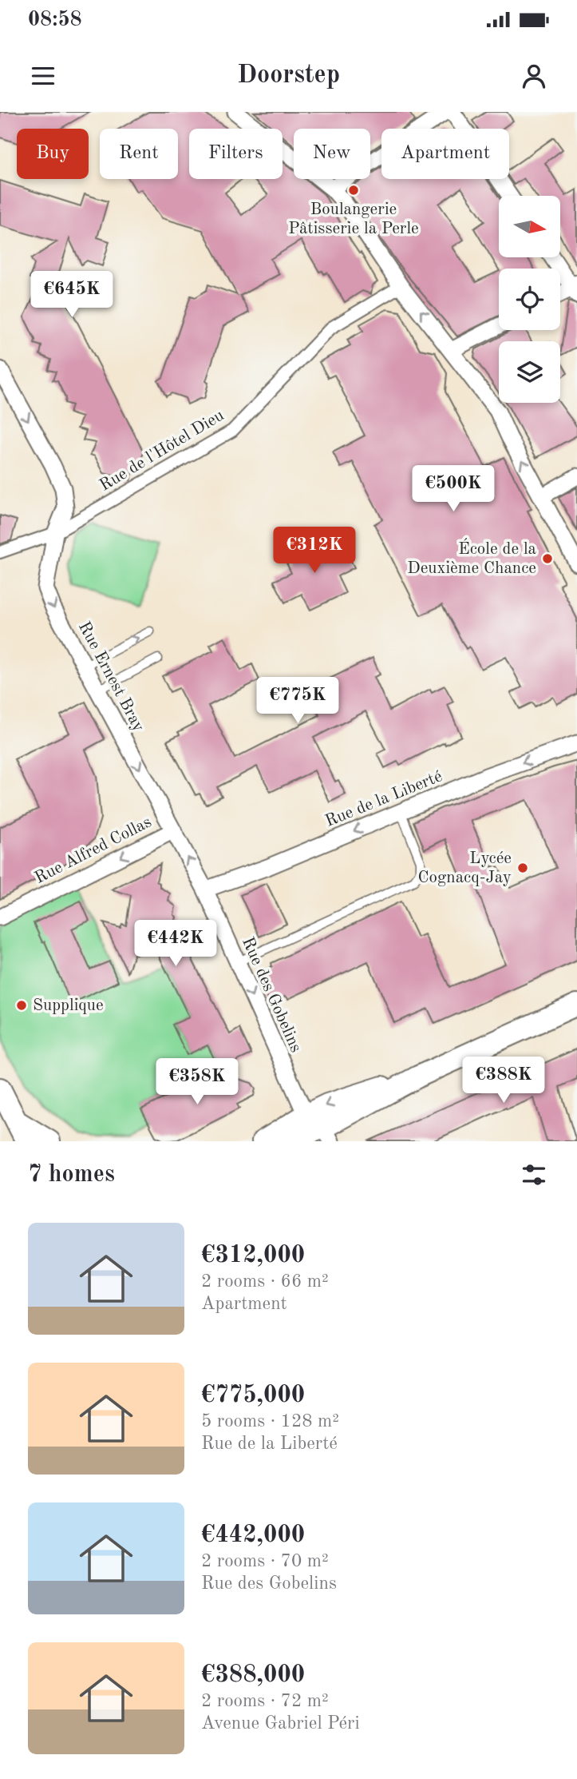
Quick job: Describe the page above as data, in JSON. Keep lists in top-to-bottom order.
{
  "streets": {
    "street": [
      "Rue de l'Hôtel Dieu",
      "Rue Ernest Bray",
      "Rue de la Liberté",
      "Rue Alfred Collas",
      "Rue des Gobelins"
    ]
  },
  "crossings": [
    ["Rue de l'Hôtel Dieu", "Rue Ernest Bray"],
    ["Rue Ernest Bray", "Rue Alfred Collas"],
    ["Rue Ernest Bray", "Rue des Gobelins"],
    ["Rue de la Liberté", "Rue des Gobelins"],
    ["Rue Alfred Collas", "Rue des Gobelins"]
  ],
  "one_way": ["Rue Ernest Bray", "Rue de la Liberté", "Rue Alfred Collas"],
  "places": [
    "Boulangerie Pâtisserie la Perle",
    "École de la Deuxième Chance",
    "Lycée Cognacq-Jay",
    "Supplique"
  ],
  "north": "right",
  "page": {
    "status": "08:58",
    "header": "Doorstep",
    "chip": [
      "Buy",
      "Rent",
      "Filters",
      "New",
      "Apartment"
    ],
    "price": [
      "€645K",
      "€500K",
      "€312K",
      "€775K",
      "€442K",
      "€388K",
      "€358K"
    ],
    "heading": "7 homes",
    "list": [
      {
        "name": "€312,000",
        "note": "2 rooms · 66 m² · Apartment"
      },
      {
        "name": "€775,000",
        "note": "5 rooms · 128 m² · Rue de la Liberté"
      },
      {
        "name": "€442,000",
        "note": "2 rooms · 70 m² · Rue des Gobelins"
      },
      {
        "name": "€388,000",
        "note": "2 rooms · 72 m² · Avenue Gabriel Péri"
      }
    ]
  }
}
